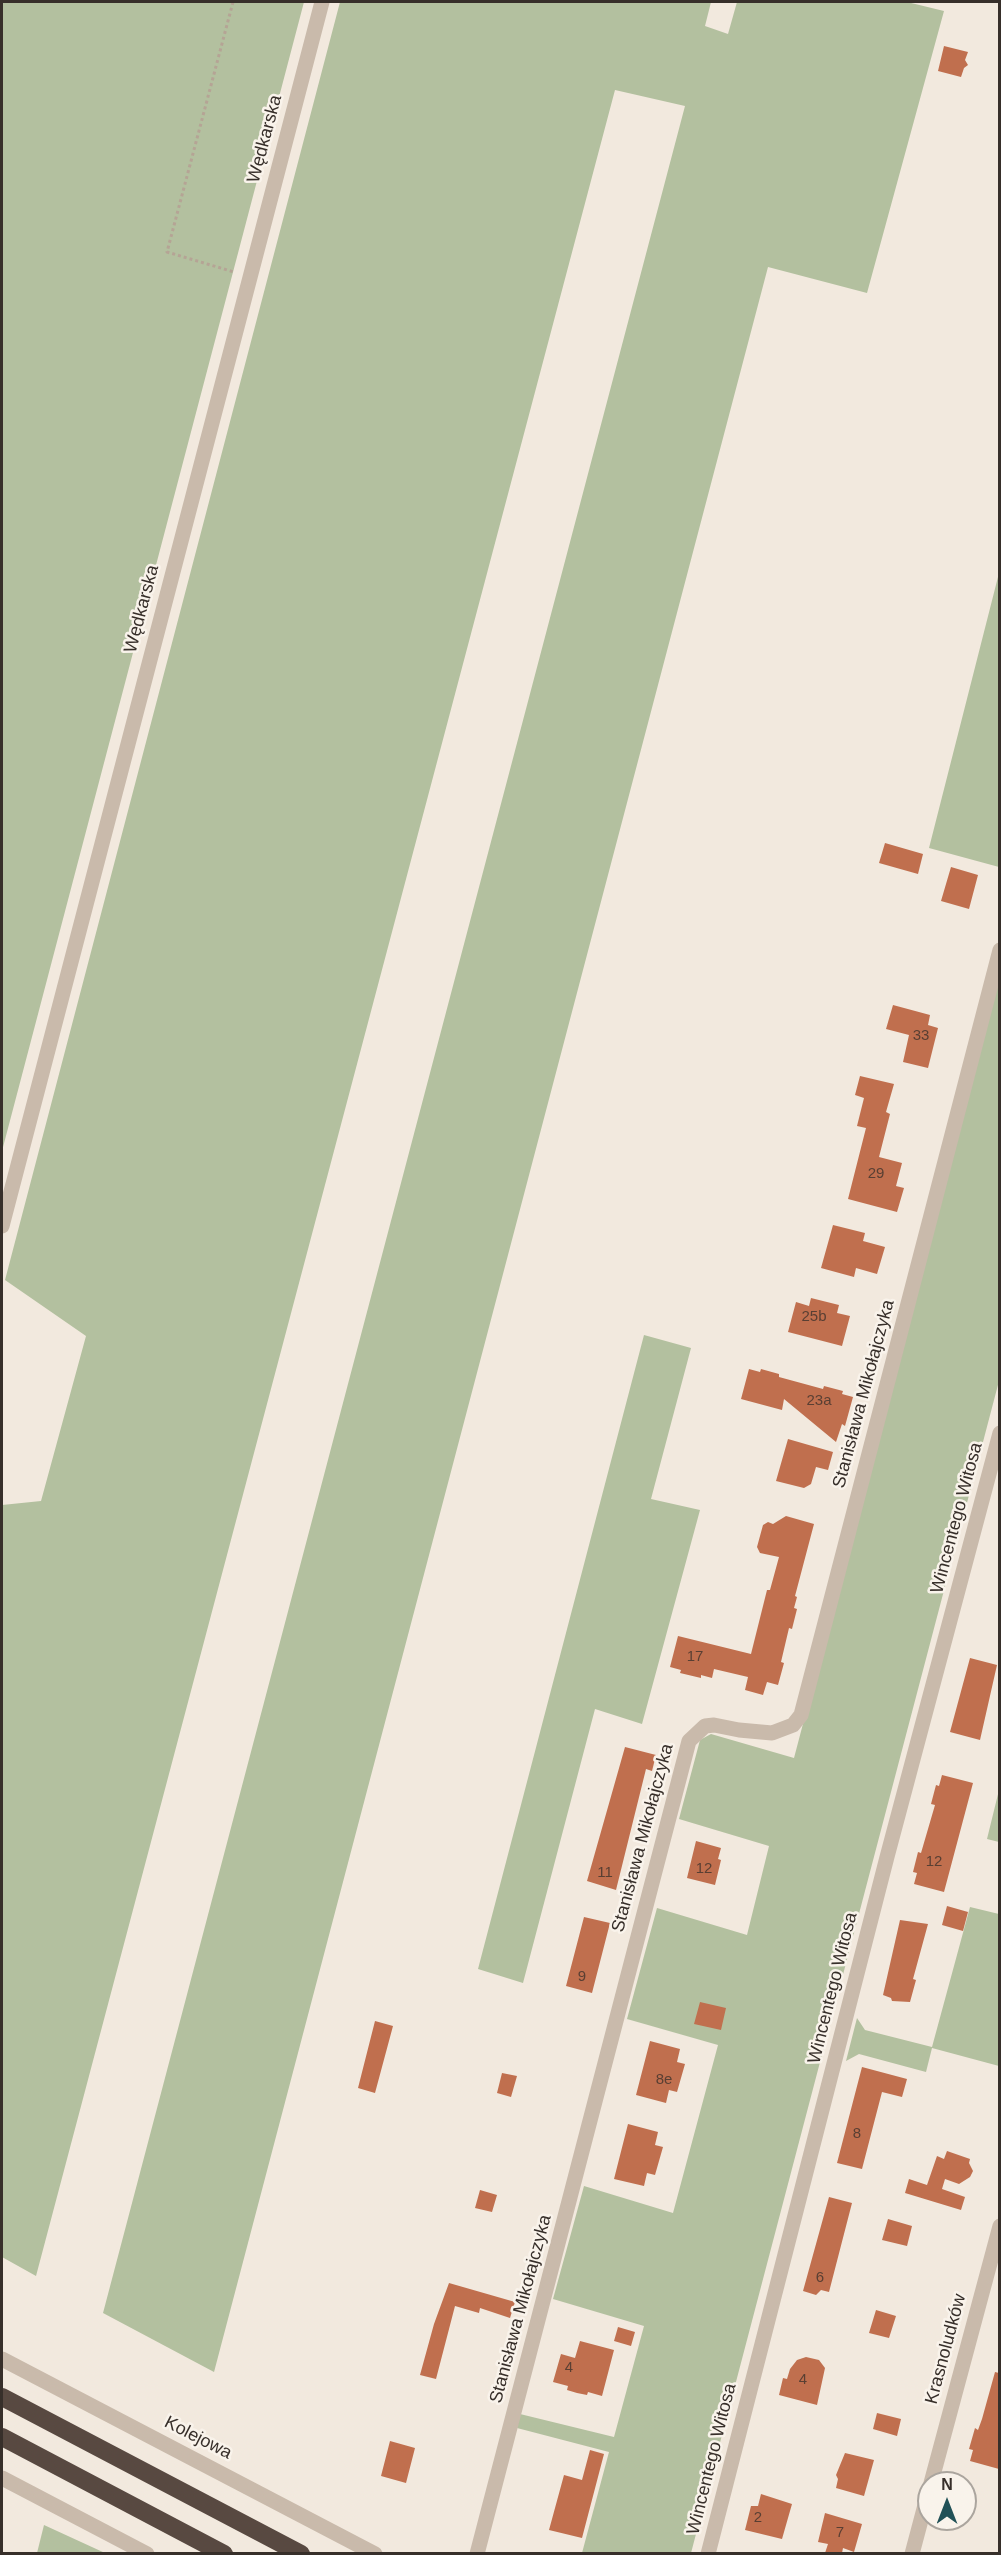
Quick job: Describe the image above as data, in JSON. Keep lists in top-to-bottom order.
{
  "streets": {
    "street": [
      "Wędkarska",
      "Stanisława Mikołajczyka",
      "Wincentego Witosa",
      "Krasnoludków",
      "Kolejowa"
    ]
  },
  "house_numbers": [
    "33",
    "29",
    "25b",
    "23a",
    "17",
    "12",
    "12",
    "11",
    "9",
    "8e",
    "8",
    "6",
    "4",
    "4",
    "2",
    "7"
  ],
  "north": "top"
}
